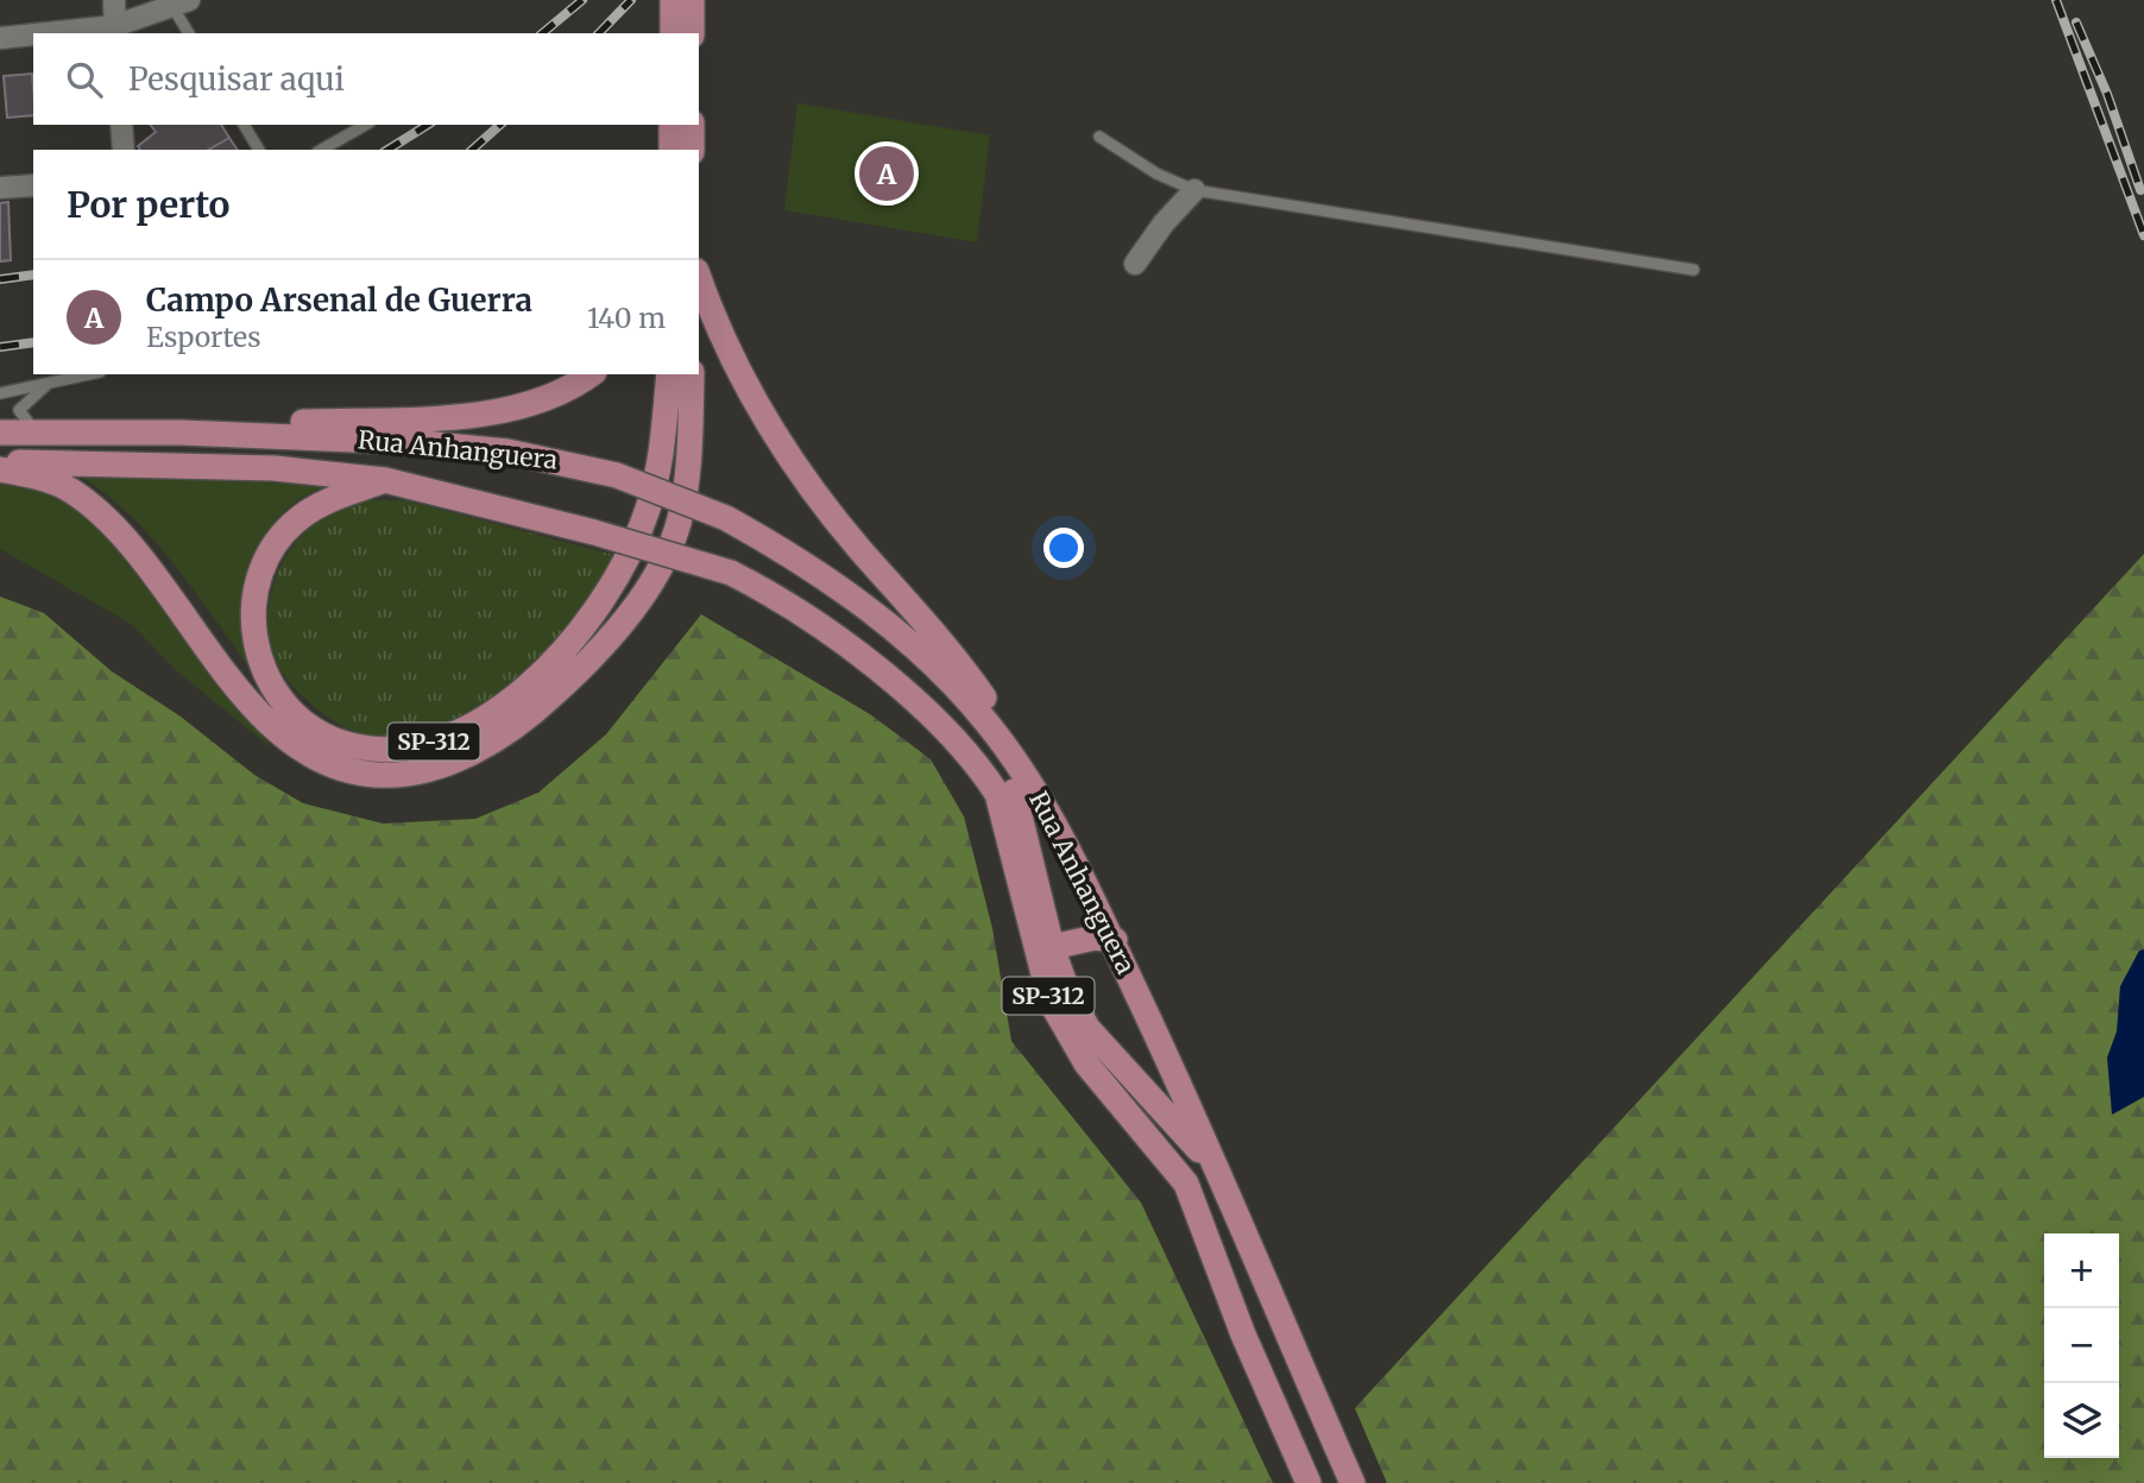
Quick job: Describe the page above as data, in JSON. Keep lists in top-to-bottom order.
{
  "streets": {
    "main road": ["Rua Anhanguera", "SP-312"]
  },
  "crossings": [
    ["Rua Anhanguera", "SP-312"]
  ],
  "page": {
    "search": "Pesquisar aqui",
    "pins": "A",
    "heading": "Por perto",
    "list": [
      {
        "mark": "A",
        "name": "Campo Arsenal de Guerra",
        "note": "Esportes",
        "value": "140 m"
      }
    ],
    "map_buttons": ["+", "−"]
  }
}
